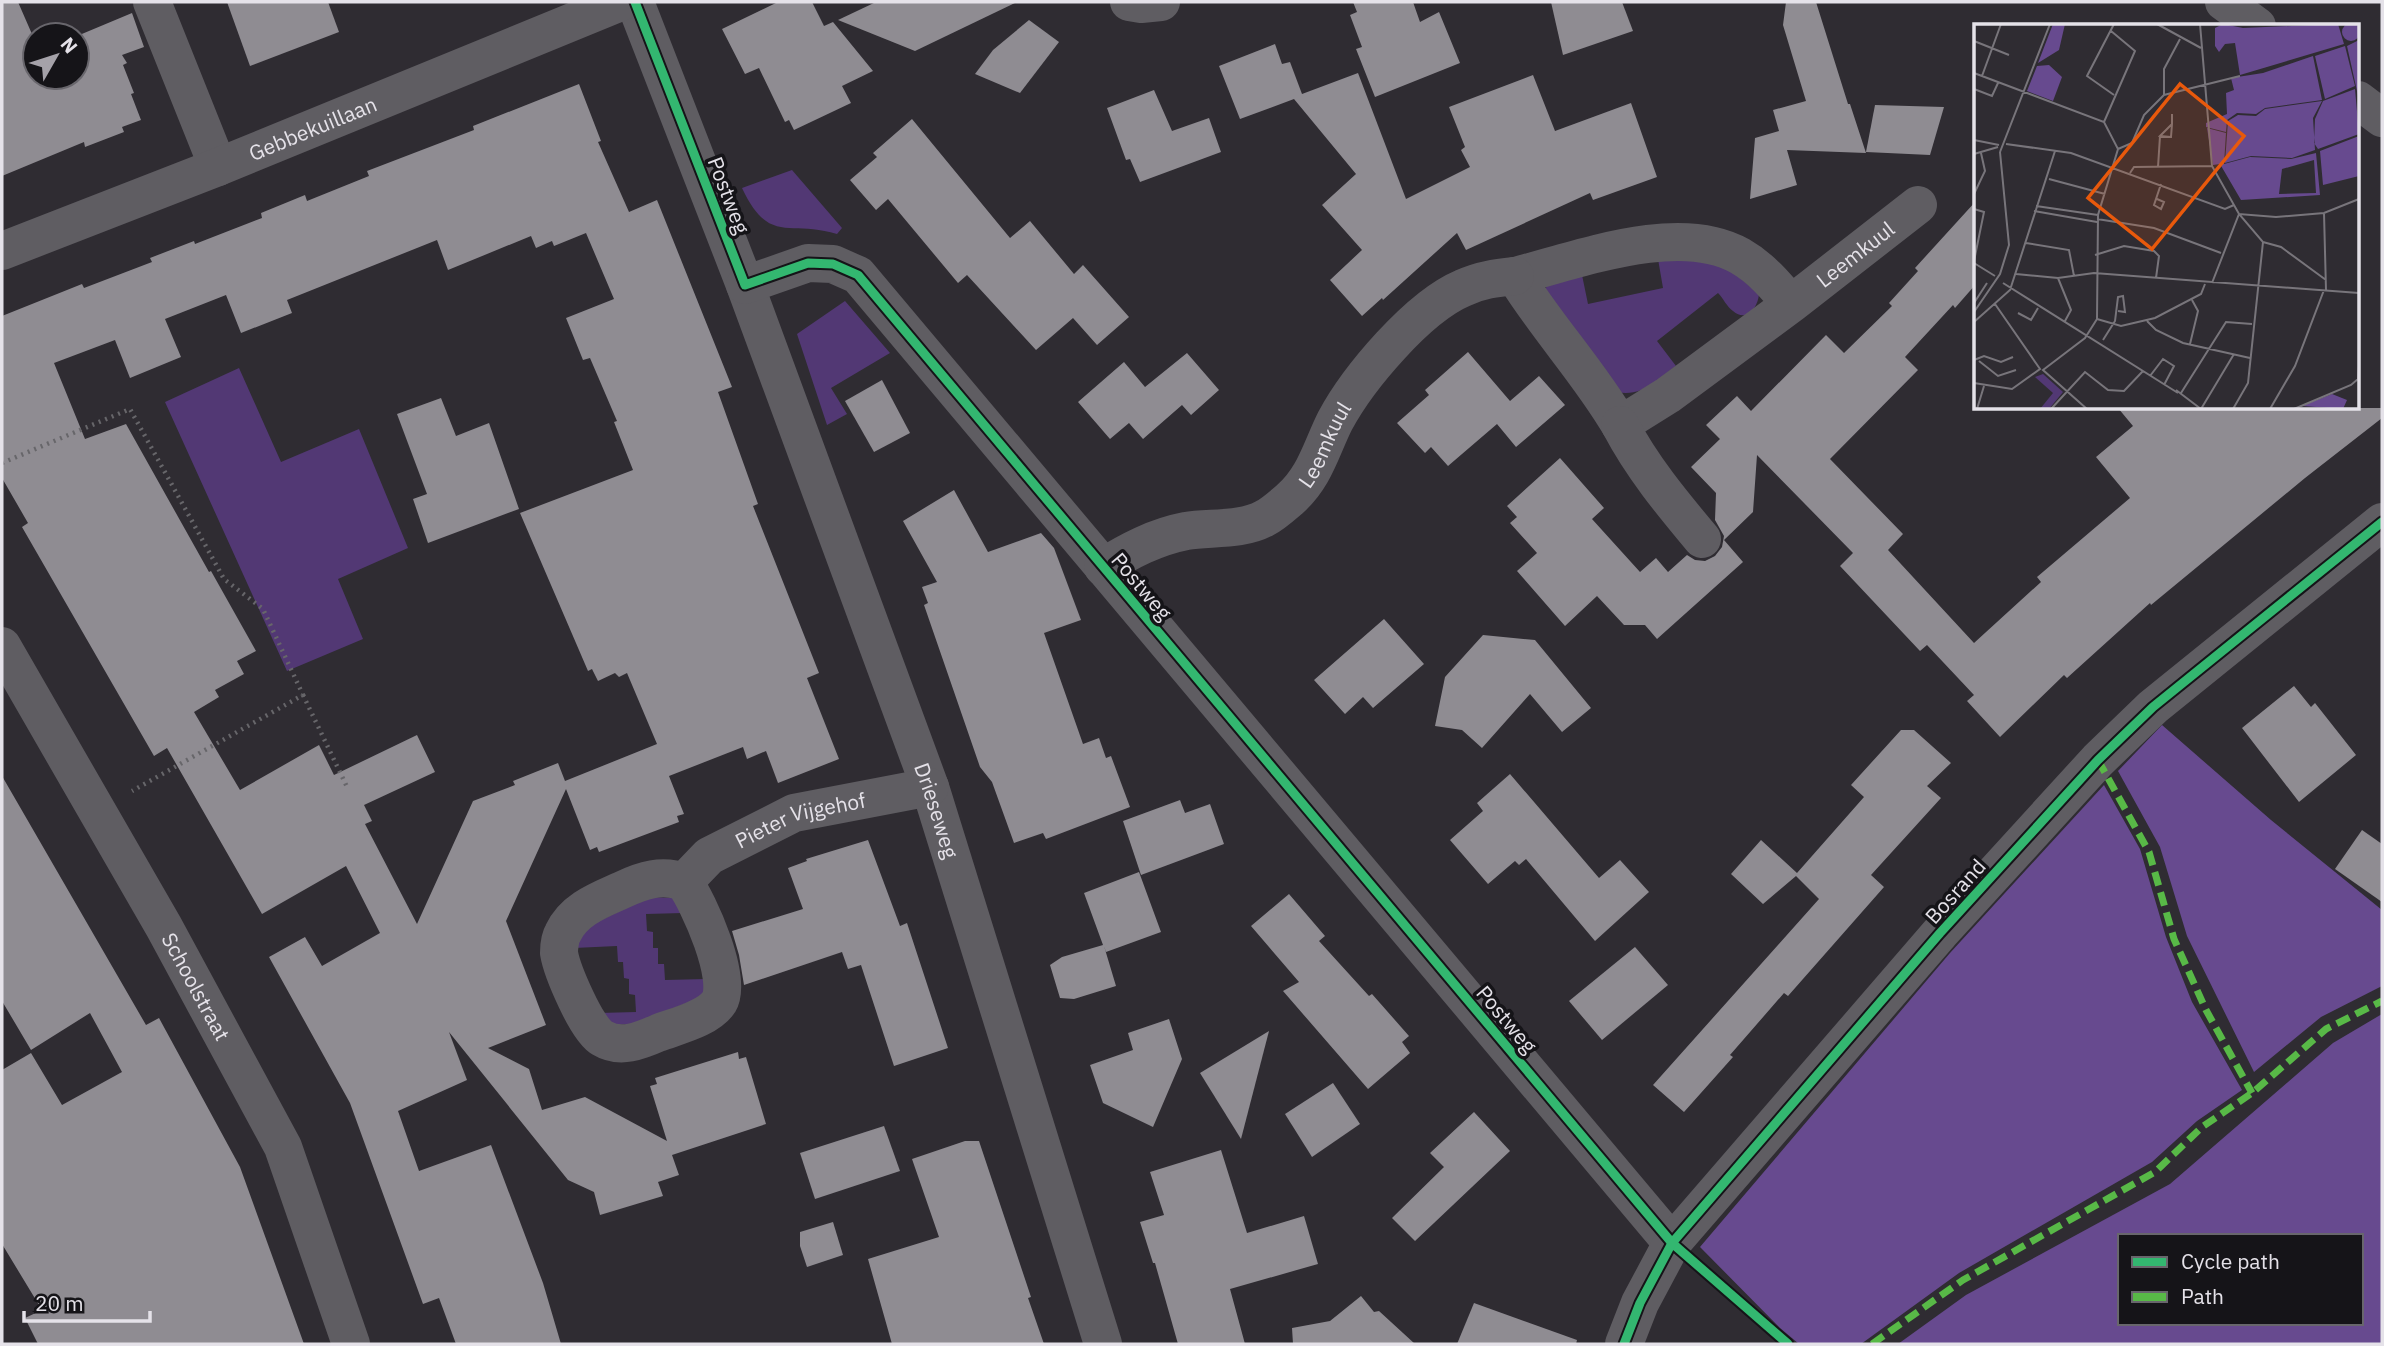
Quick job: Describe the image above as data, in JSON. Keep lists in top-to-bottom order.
{
  "streets": {
    "street": [
      "Gebbekuillaan",
      "Postweg",
      "Leemkuul",
      "Drieseweg",
      "Pieter Vijgehof",
      "Bosrand",
      "Schoolstraat"
    ]
  },
  "crossings": [
    ["Postweg", "Leemkuul"],
    ["Postweg", "Drieseweg"],
    ["Postweg", "Bosrand"],
    ["Drieseweg", "Pieter Vijgehof"]
  ],
  "legend": ["Cycle path", "Path"],
  "scale_bar": "20 m",
  "north": "top right"
}
